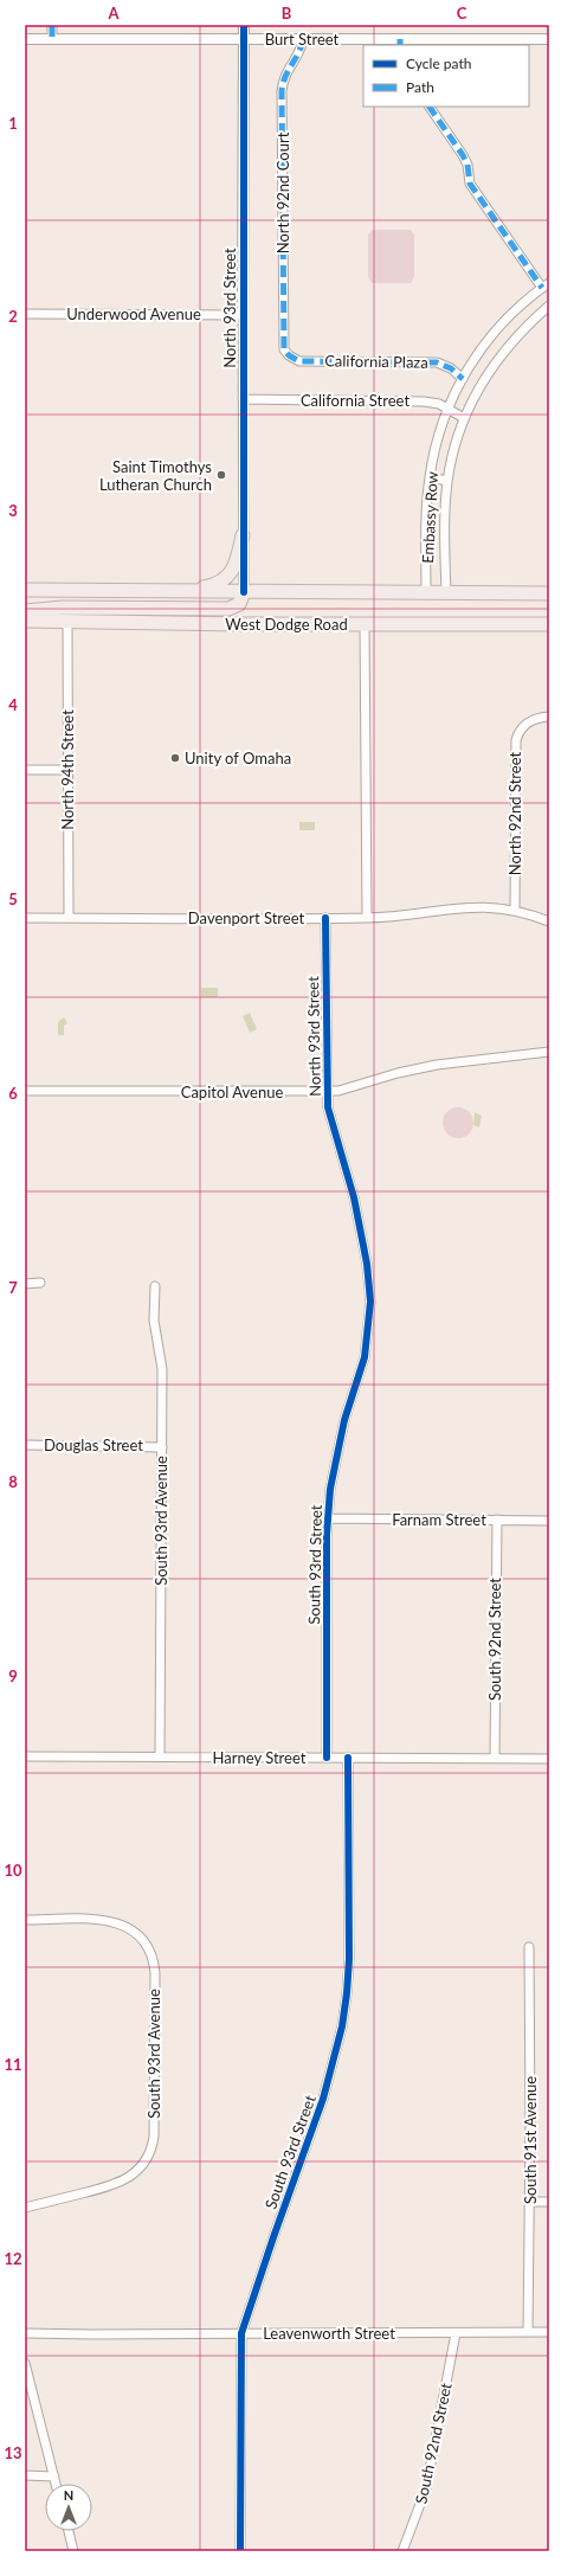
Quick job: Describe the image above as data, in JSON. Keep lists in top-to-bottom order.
{
  "streets": {
    "highway": ["West Dodge Road"],
    "street": [
      "Burt Street",
      "North 92nd Court",
      "North 93rd Street",
      "Underwood Avenue",
      "California Plaza",
      "California Street",
      "Embassy Row",
      "North 94th Street",
      "North 92nd Street",
      "Davenport Street",
      "Capitol Avenue",
      "Douglas Street",
      "Farnam Street",
      "South 93rd Avenue",
      "South 93rd Street",
      "South 92nd Street",
      "Harney Street",
      "South 91st Avenue",
      "Leavenworth Street"
    ]
  },
  "crossings": [
    ["Burt Street", "North 92nd Court"],
    ["Burt Street", "North 93rd Street"],
    ["North 92nd Court", "California Plaza"],
    ["North 93rd Street", "Underwood Avenue"],
    ["North 93rd Street", "California Street"],
    ["North 93rd Street", "West Dodge Road"],
    ["North 93rd Street", "Davenport Street"],
    ["North 93rd Street", "Capitol Avenue"],
    ["North 93rd Street", "South 93rd Street"],
    ["California Plaza", "Embassy Row"],
    ["California Street", "Embassy Row"],
    ["Embassy Row", "West Dodge Road"],
    ["West Dodge Road", "North 94th Street"],
    ["North 94th Street", "Davenport Street"],
    ["North 92nd Street", "Davenport Street"],
    ["Douglas Street", "South 93rd Avenue"],
    ["Farnam Street", "South 93rd Street"],
    ["Farnam Street", "South 92nd Street"],
    ["South 93rd Avenue", "Harney Street"],
    ["South 93rd Street", "Harney Street"],
    ["South 93rd Street", "Leavenworth Street"],
    ["South 92nd Street", "Harney Street"],
    ["South 92nd Street", "Leavenworth Street"],
    ["South 91st Avenue", "Leavenworth Street"]
  ],
  "places": ["Saint Timothys Lutheran Church", "Unity of Omaha"],
  "legend": ["Cycle path", "Path"],
  "north": "top",
  "grid": {
    "columns": ["A", "B", "C"],
    "rows": [
      "1",
      "2",
      "3",
      "4",
      "5",
      "6",
      "7",
      "8",
      "9",
      "10",
      "11",
      "12",
      "13"
    ]
  }
}
